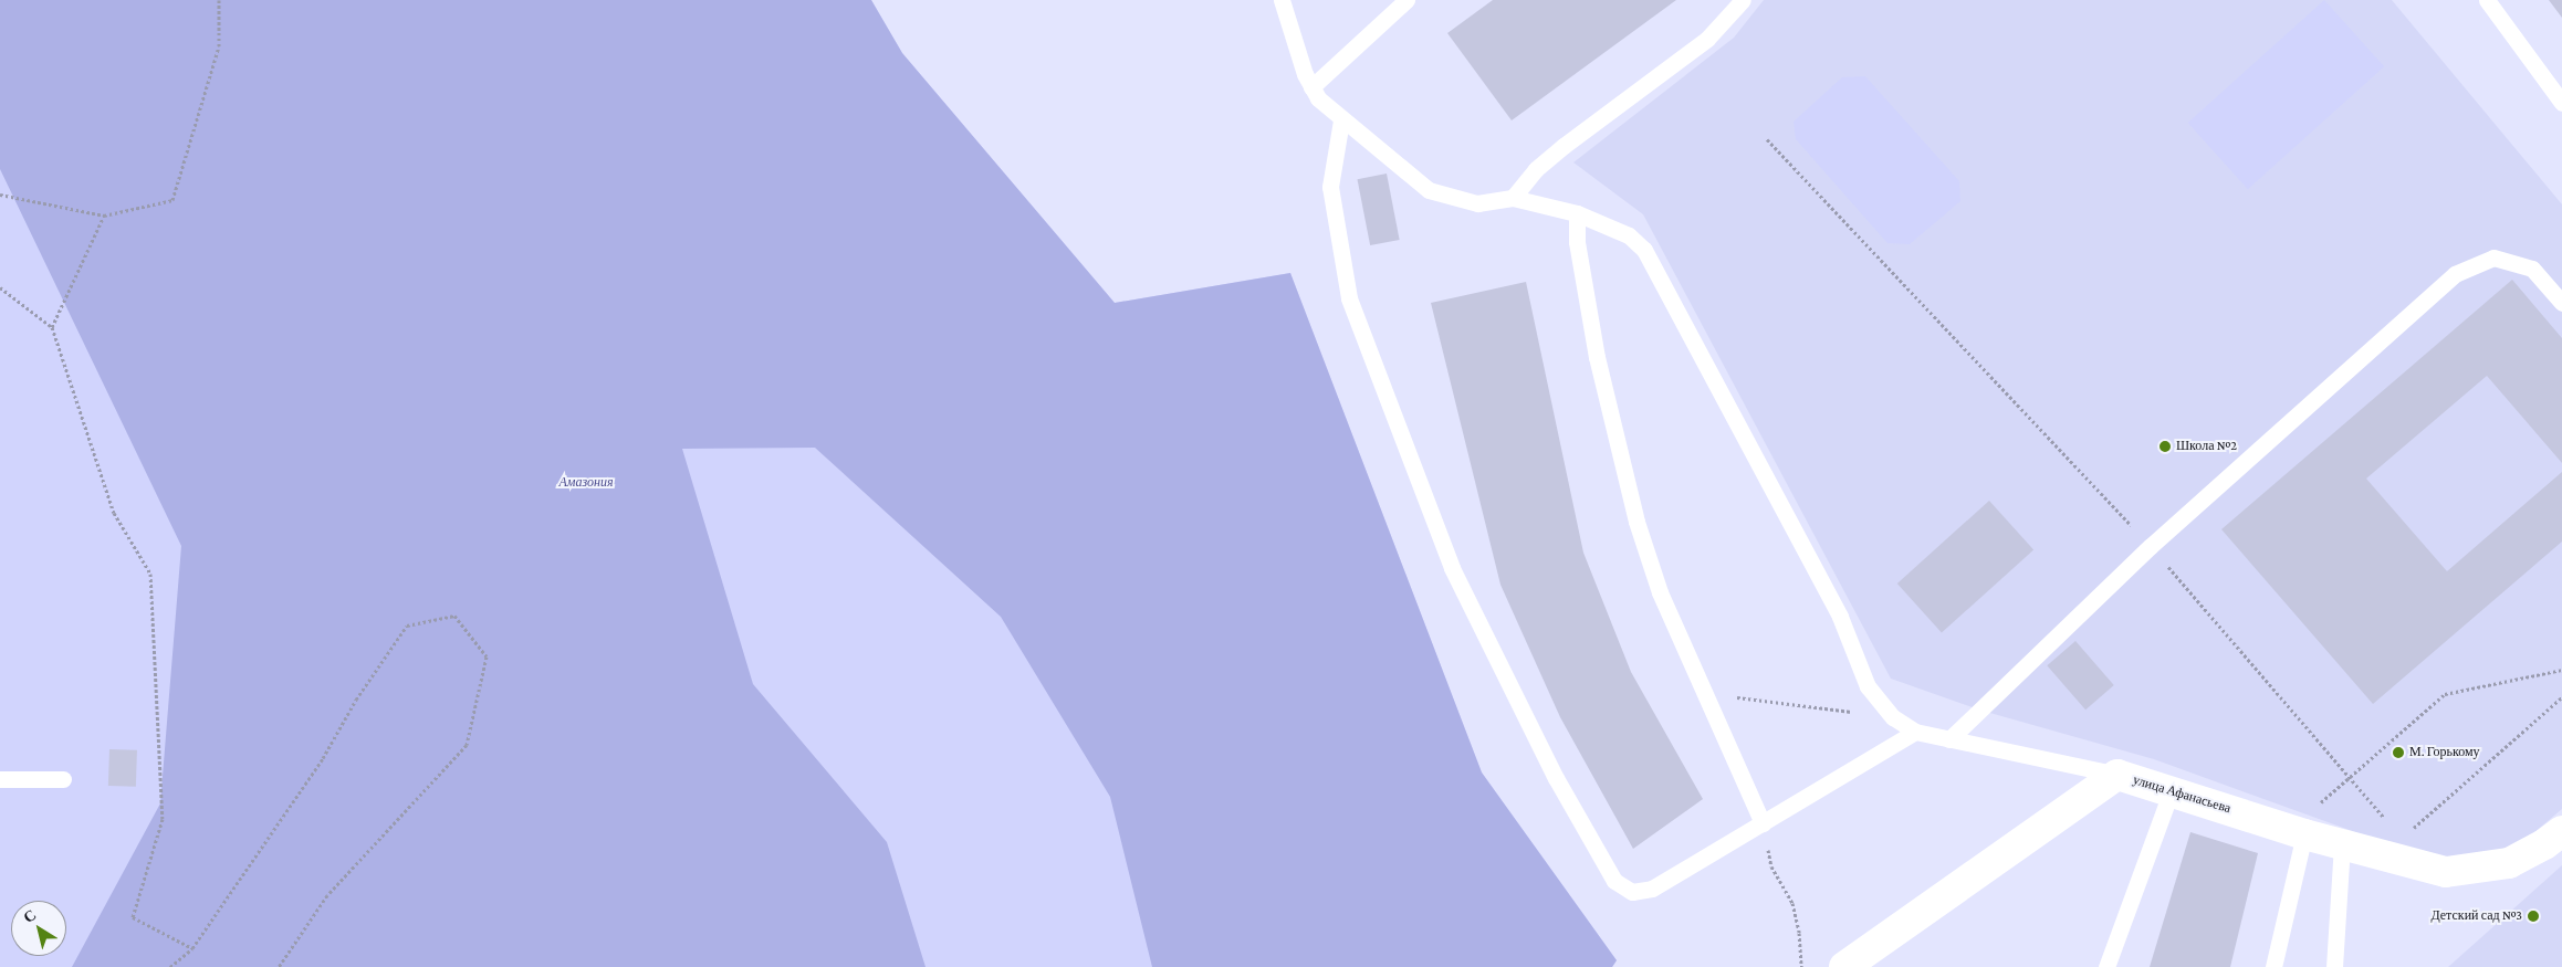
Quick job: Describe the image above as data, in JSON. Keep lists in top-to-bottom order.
{
  "streets": {
    "street": ["улица Афанасьева"]
  },
  "parks": ["Амазония"],
  "places": ["Школа №2", "М. Горькому", "Детский сад №3"],
  "north": "top left"
}
